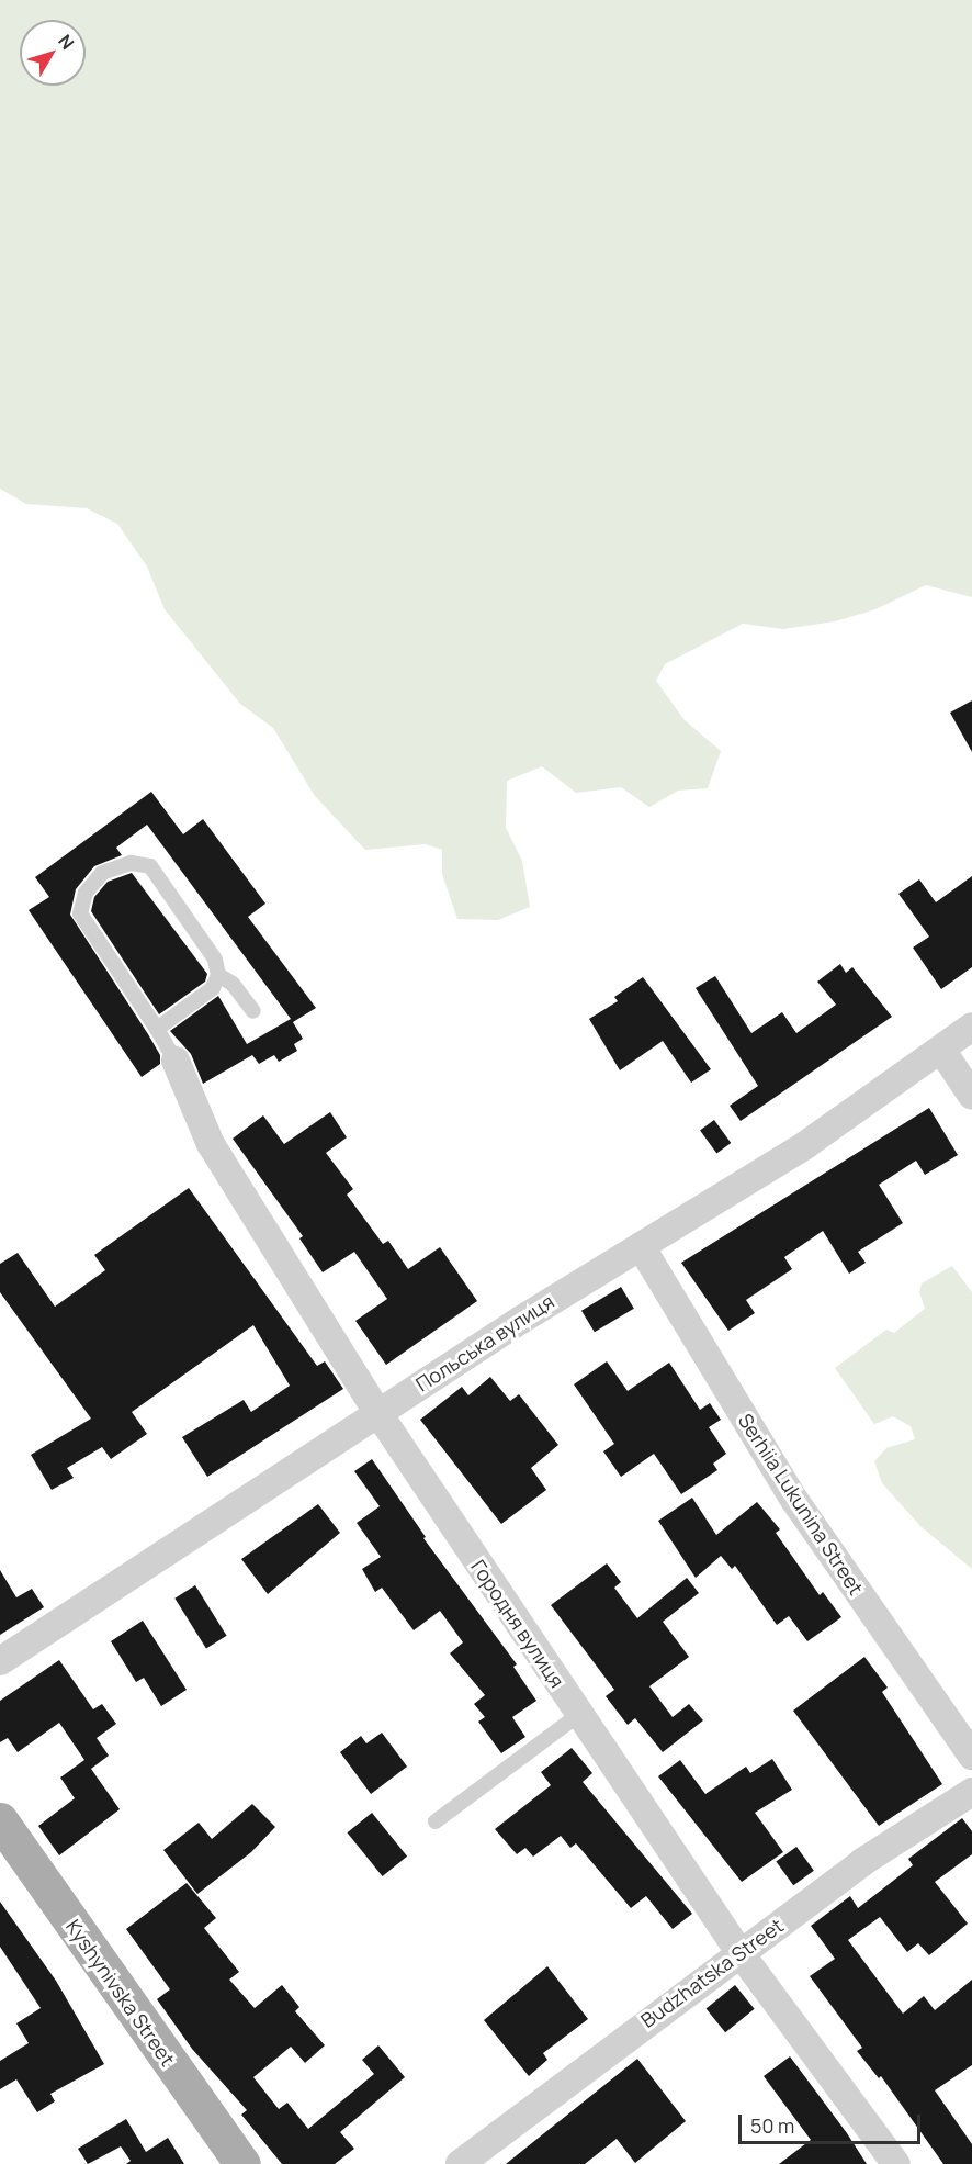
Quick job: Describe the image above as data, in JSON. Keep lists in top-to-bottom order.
{
  "streets": {
    "main road": ["Kyshynivska Street"],
    "street": [
      "Польська вулиця",
      "Serhiia Lukunina Street",
      "Городня вулиця",
      "Budzhatska Street"
    ]
  },
  "crossings": [
    ["Польська вулиця", "Serhiia Lukunina Street"],
    ["Польська вулиця", "Городня вулиця"],
    ["Городня вулиця", "Budzhatska Street"]
  ],
  "scale_bar": "50 m",
  "north": "top right"
}
